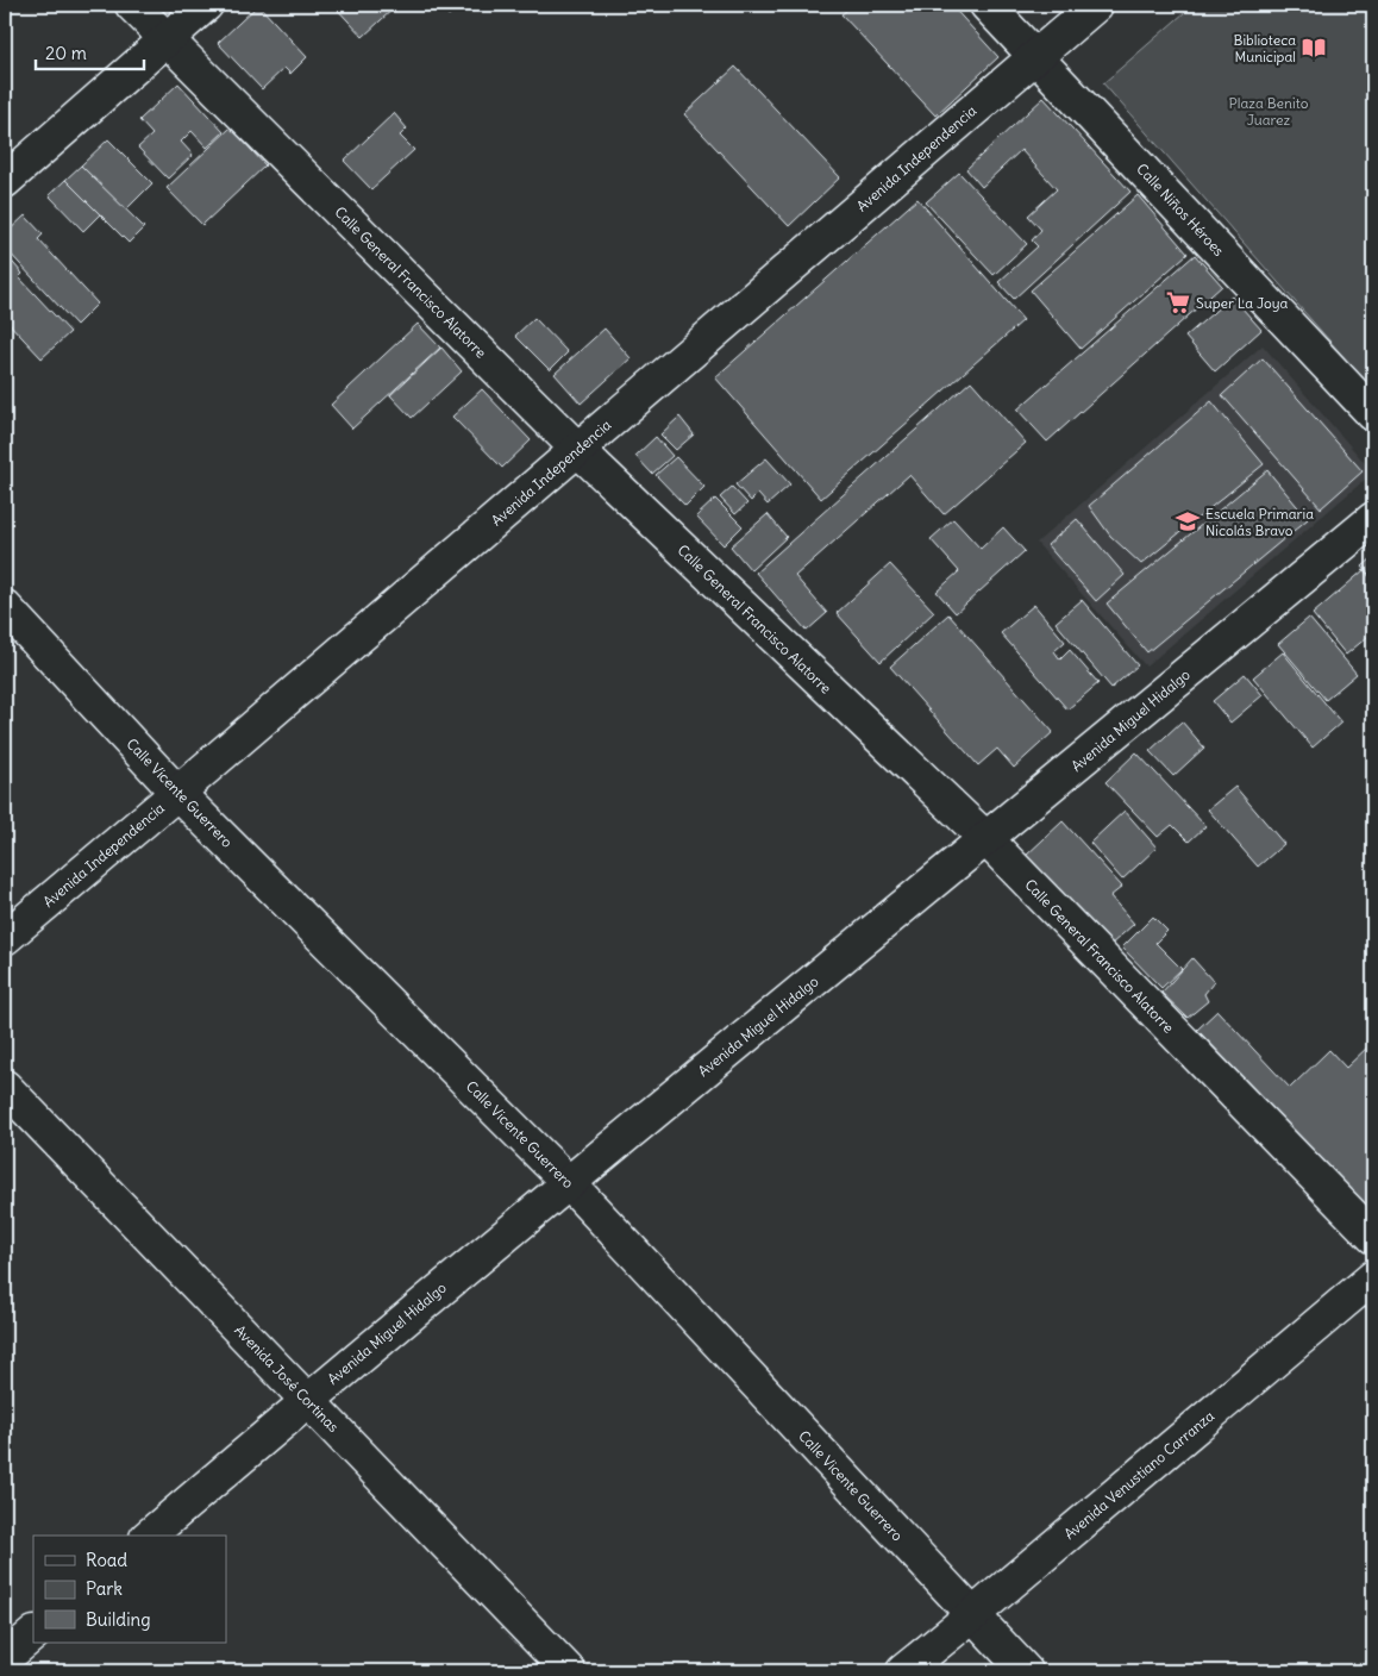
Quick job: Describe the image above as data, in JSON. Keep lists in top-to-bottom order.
{
  "streets": {
    "street": [
      "Avenida Independencia",
      "Calle Niños Héroes",
      "Calle General Francisco Alatorre",
      "Avenida Miguel Hidalgo",
      "Calle Vicente Guerrero",
      "Avenida José Cortinas",
      "Avenida Venustiano Carranza"
    ]
  },
  "crossings": [
    ["Avenida Independencia", "Calle Niños Héroes"],
    ["Avenida Independencia", "Calle General Francisco Alatorre"],
    ["Avenida Independencia", "Calle Vicente Guerrero"],
    ["Calle General Francisco Alatorre", "Avenida Miguel Hidalgo"],
    ["Avenida Miguel Hidalgo", "Calle Vicente Guerrero"],
    ["Avenida Miguel Hidalgo", "Avenida José Cortinas"],
    ["Calle Vicente Guerrero", "Avenida Venustiano Carranza"]
  ],
  "parks": ["Plaza Benito Juarez"],
  "places": {
    "library": ["Biblioteca Municipal"],
    "supermarket": ["Super La Joya"],
    "school or university": ["Escuela Primaria Nicolás Bravo"]
  },
  "legend": ["Road", "Park", "Building"],
  "scale_bar": "20 m"
}
